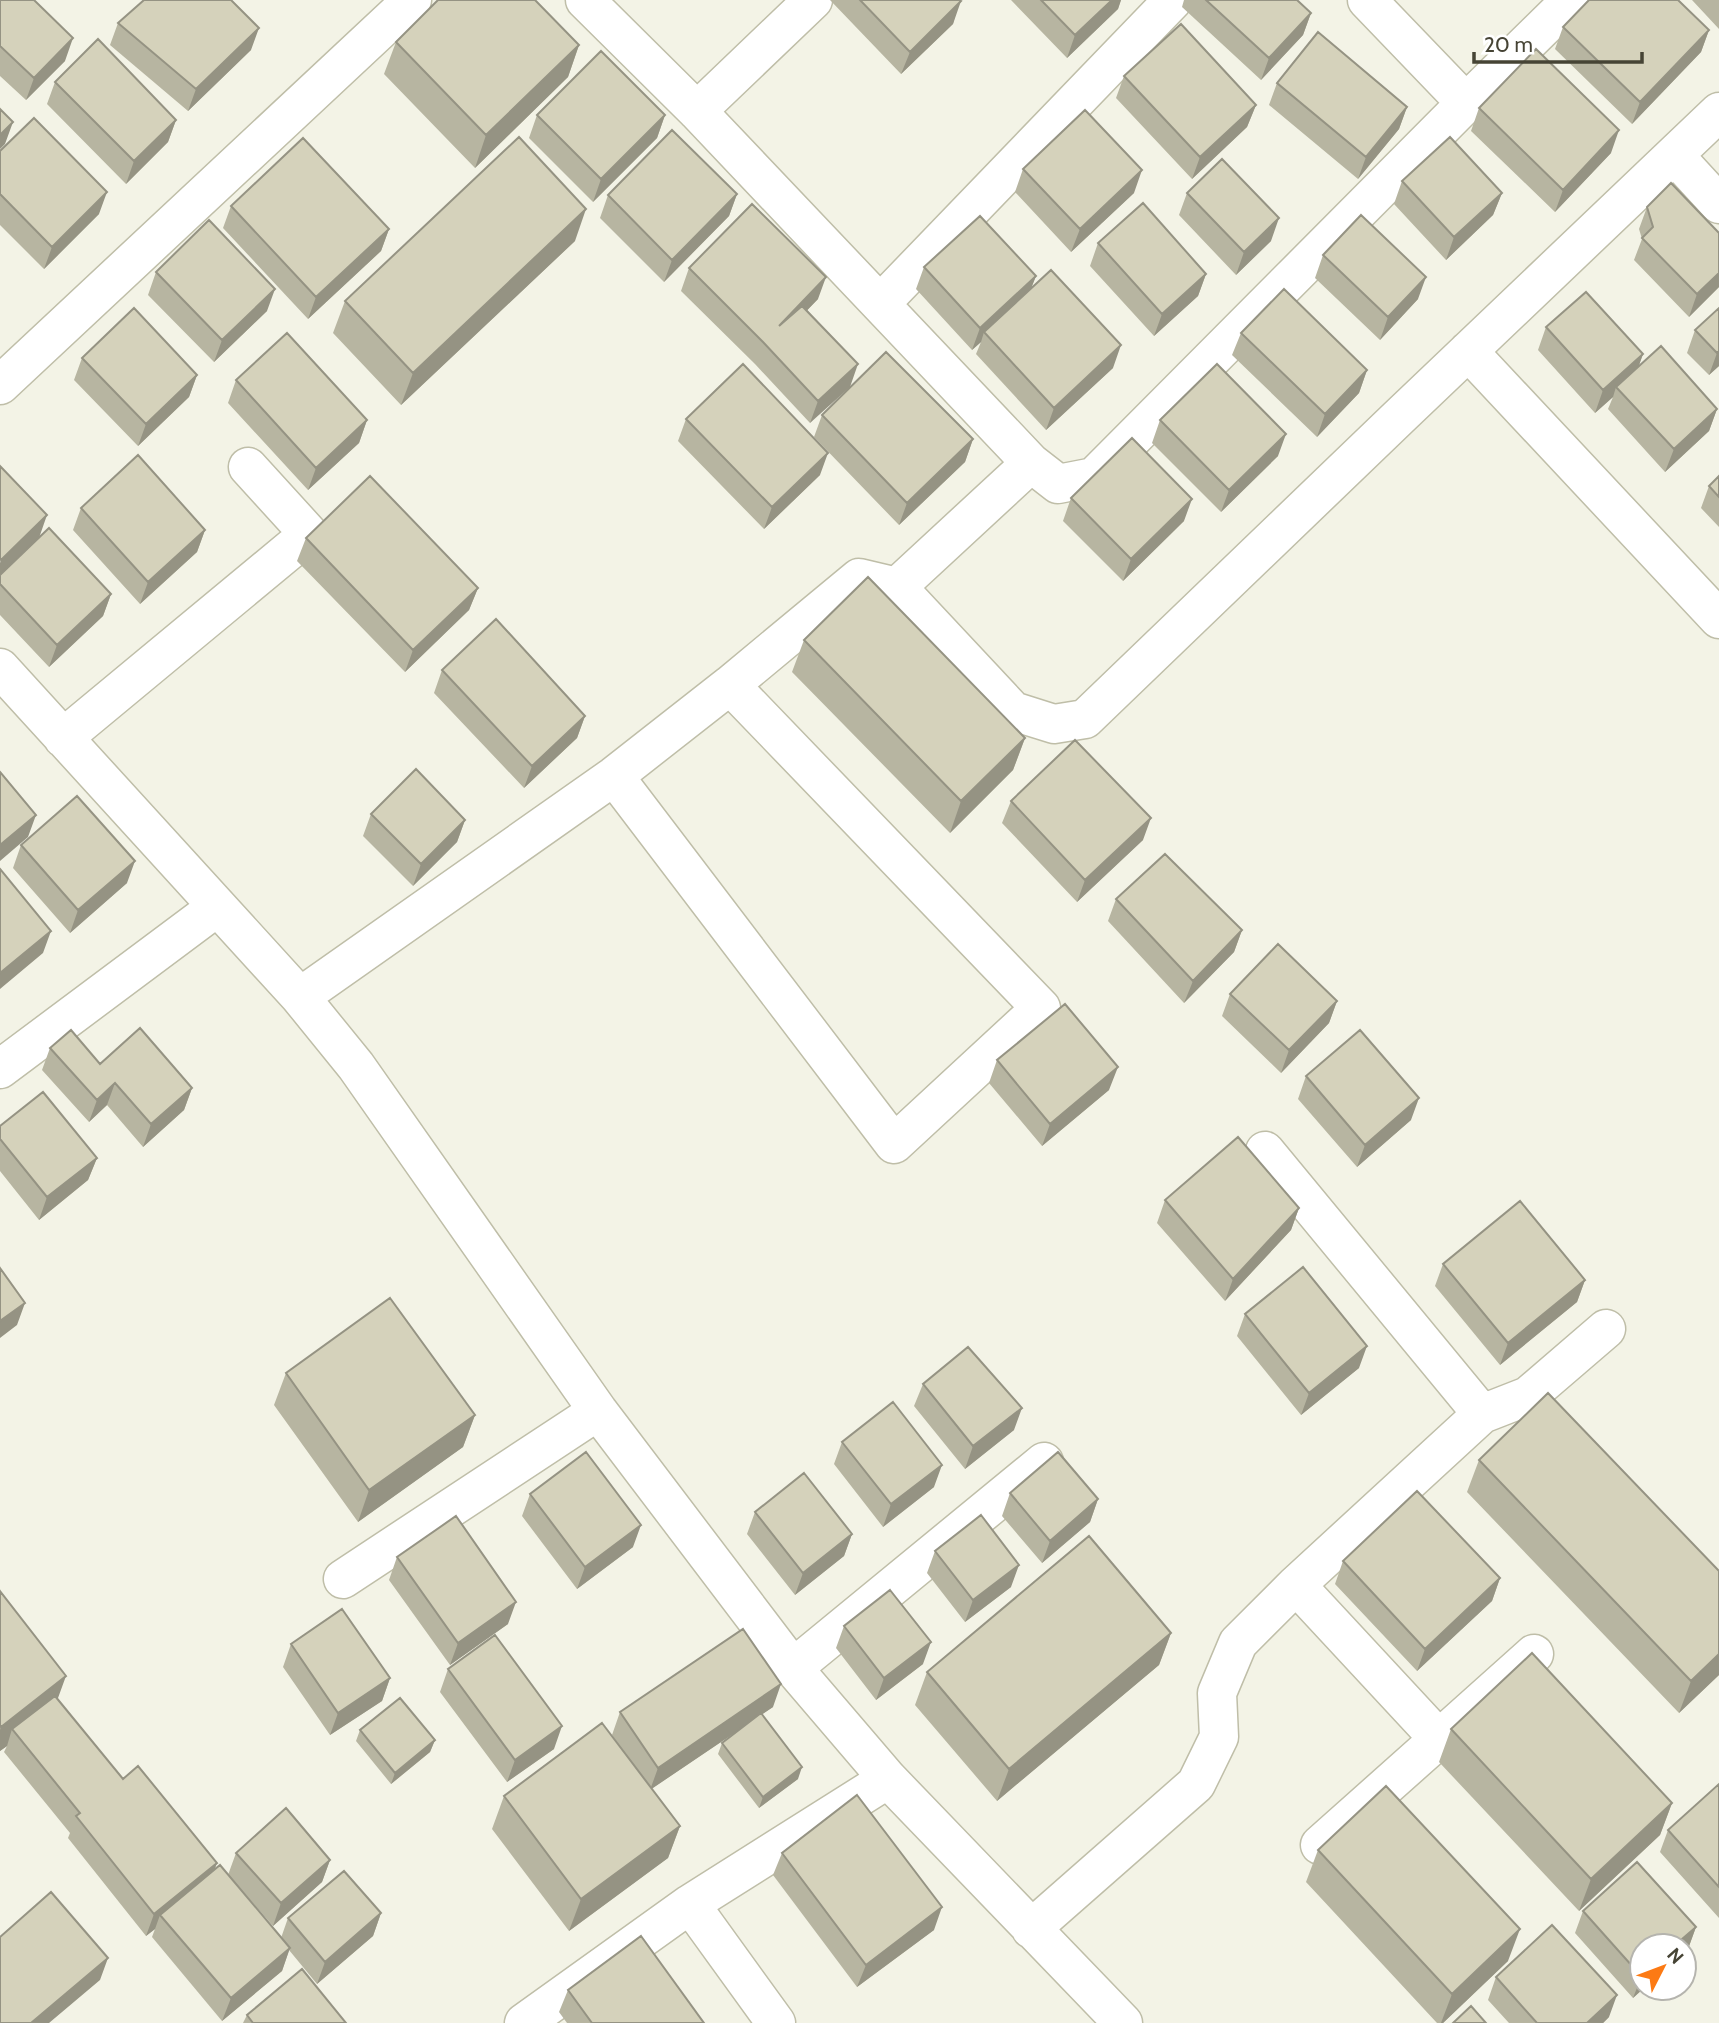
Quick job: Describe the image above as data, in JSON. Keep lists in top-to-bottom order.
{
  "scale_bar": "20 m",
  "north": "top right"
}
